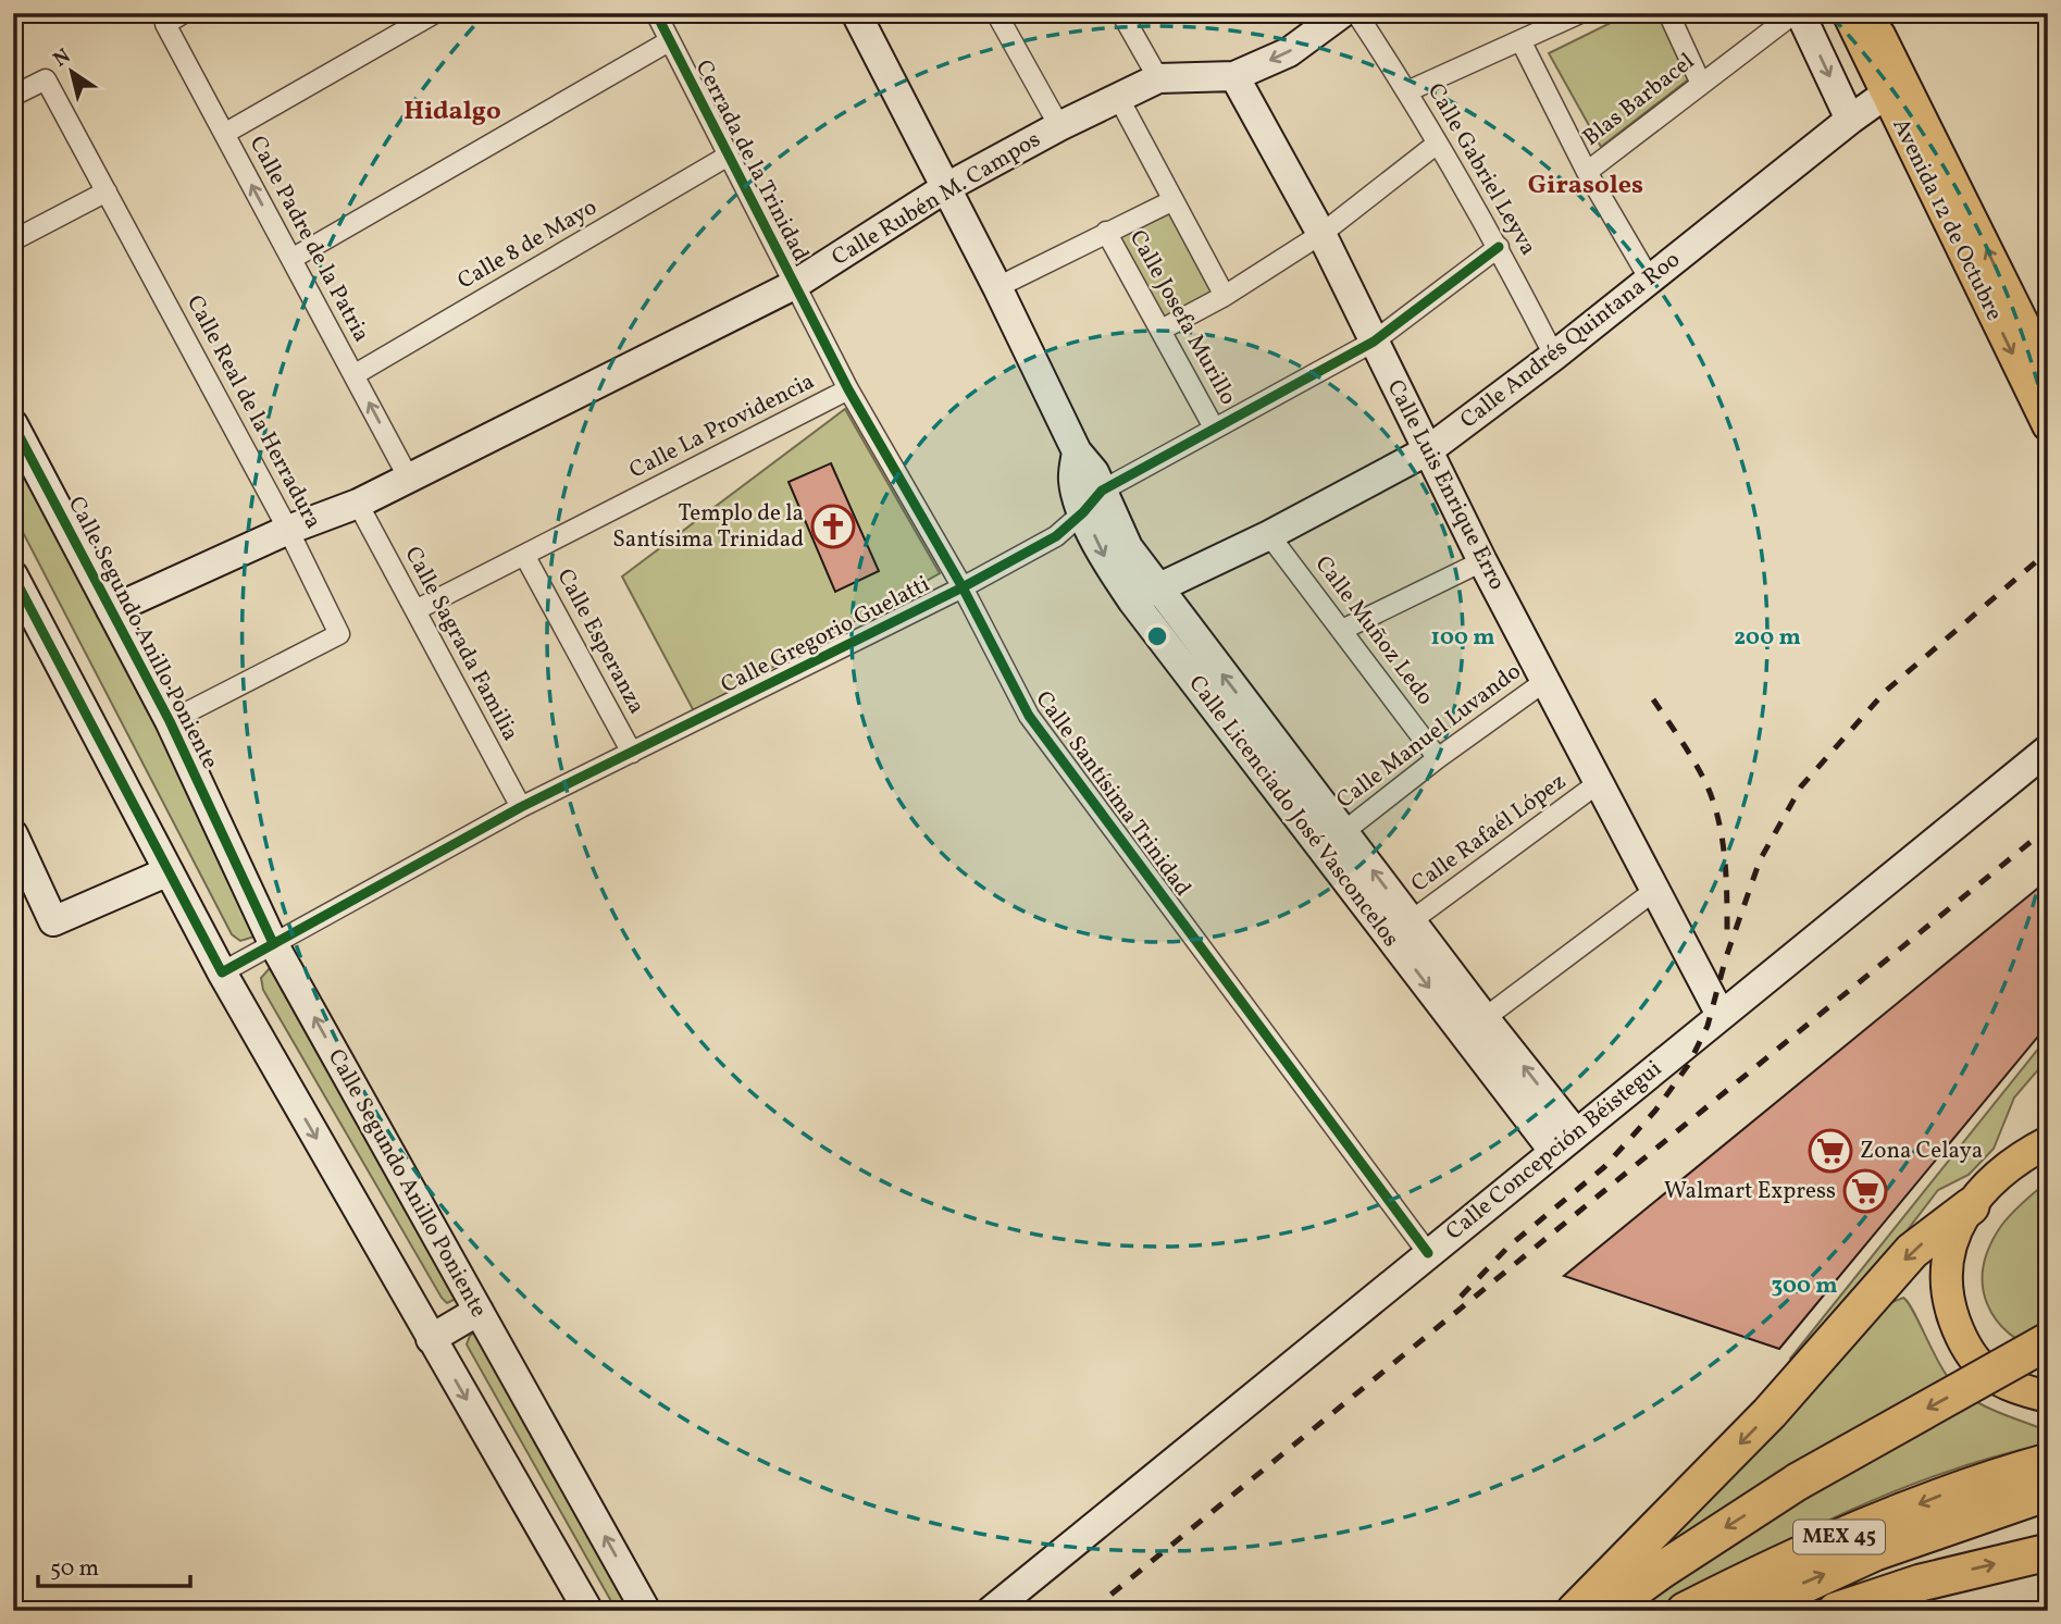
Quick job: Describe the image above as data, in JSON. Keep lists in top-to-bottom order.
{
  "streets": {
    "highway": ["MEX 45"],
    "main road": ["Avenida 12 de Octubre"],
    "street": [
      "Blas Barbacel",
      "Cerrada de la Trinidad",
      "Calle Gabriel Leyva",
      "Calle Rubén M. Campos",
      "Calle Padre de la Patria",
      "Calle 8 de Mayo",
      "Calle Josefa Murillo",
      "Calle Andrés Quintana Roo",
      "Calle Real de la Herradura",
      "Calle La Providencia",
      "Calle Luis Enrique Erro",
      "Calle Muñoz Ledo",
      "Calle Segundo Anillo Poniente",
      "Calle Gregorio Guelatti",
      "Calle Esperanza",
      "Calle Sagrada Familia",
      "Calle Manuel Luvando",
      "Calle Santísima Trinidad",
      "Calle Licenciado José Vasconcelos",
      "Calle Rafaél López",
      "Calle Concepción Béistegui"
    ]
  },
  "crossings": [
    ["Cerrada de la Trinidad", "Calle Rubén M. Campos"],
    ["Cerrada de la Trinidad", "Calle 8 de Mayo"],
    ["Cerrada de la Trinidad", "Calle Santísima Trinidad"],
    ["Calle Gabriel Leyva", "Calle Andrés Quintana Roo"],
    ["Calle Gabriel Leyva", "Calle Gregorio Guelatti"],
    ["Calle Rubén M. Campos", "Calle Padre de la Patria"],
    ["Calle Rubén M. Campos", "Calle Real de la Herradura"],
    ["Calle Rubén M. Campos", "Calle Luis Enrique Erro"],
    ["Calle Rubén M. Campos", "Calle Segundo Anillo Poniente"],
    ["Calle Rubén M. Campos", "Calle Sagrada Familia"],
    ["Calle Rubén M. Campos", "Calle Santísima Trinidad"],
    ["Calle Rubén M. Campos", "Calle Licenciado José Vasconcelos"],
    ["Avenida 12 de Octubre", "Calle Andrés Quintana Roo"],
    ["Calle Padre de la Patria", "Calle 8 de Mayo"],
    ["Calle Josefa Murillo", "Calle Gregorio Guelatti"],
    ["Calle Andrés Quintana Roo", "Calle Luis Enrique Erro"],
    ["Calle Andrés Quintana Roo", "Calle Muñoz Ledo"],
    ["Calle Andrés Quintana Roo", "Calle Licenciado José Vasconcelos"],
    ["Calle Real de la Herradura", "Calle Segundo Anillo Poniente"],
    ["Calle La Providencia", "Calle Esperanza"],
    ["Calle La Providencia", "Calle Sagrada Familia"],
    ["Calle La Providencia", "Calle Santísima Trinidad"],
    ["Calle Luis Enrique Erro", "Calle Gregorio Guelatti"],
    ["Calle Luis Enrique Erro", "Calle Manuel Luvando"],
    ["Calle Luis Enrique Erro", "Calle Rafaél López"],
    ["Calle Luis Enrique Erro", "Calle Concepción Béistegui"],
    ["Calle Muñoz Ledo", "Calle Manuel Luvando"],
    ["Calle Segundo Anillo Poniente", "Calle Gregorio Guelatti"],
    ["Calle Gregorio Guelatti", "Calle Esperanza"],
    ["Calle Gregorio Guelatti", "Calle Sagrada Familia"],
    ["Calle Gregorio Guelatti", "Calle Santísima Trinidad"],
    ["Calle Gregorio Guelatti", "Calle Licenciado José Vasconcelos"],
    ["Calle Manuel Luvando", "Calle Licenciado José Vasconcelos"],
    ["Calle Santísima Trinidad", "Calle Concepción Béistegui"],
    ["Calle Licenciado José Vasconcelos", "Calle Rafaél López"],
    ["Calle Licenciado José Vasconcelos", "Calle Concepción Béistegui"]
  ],
  "one_way": ["Calle Padre de la Patria"],
  "districts": ["Hidalgo", "Girasoles"],
  "places": {
    "church": ["Templo de la Santísima Trinidad"],
    "supermarket": ["Zona Celaya", "Walmart Express"]
  },
  "scale_bar": "50 m",
  "north": "top left",
  "rings": ["100 m", "200 m", "300 m"]
}
